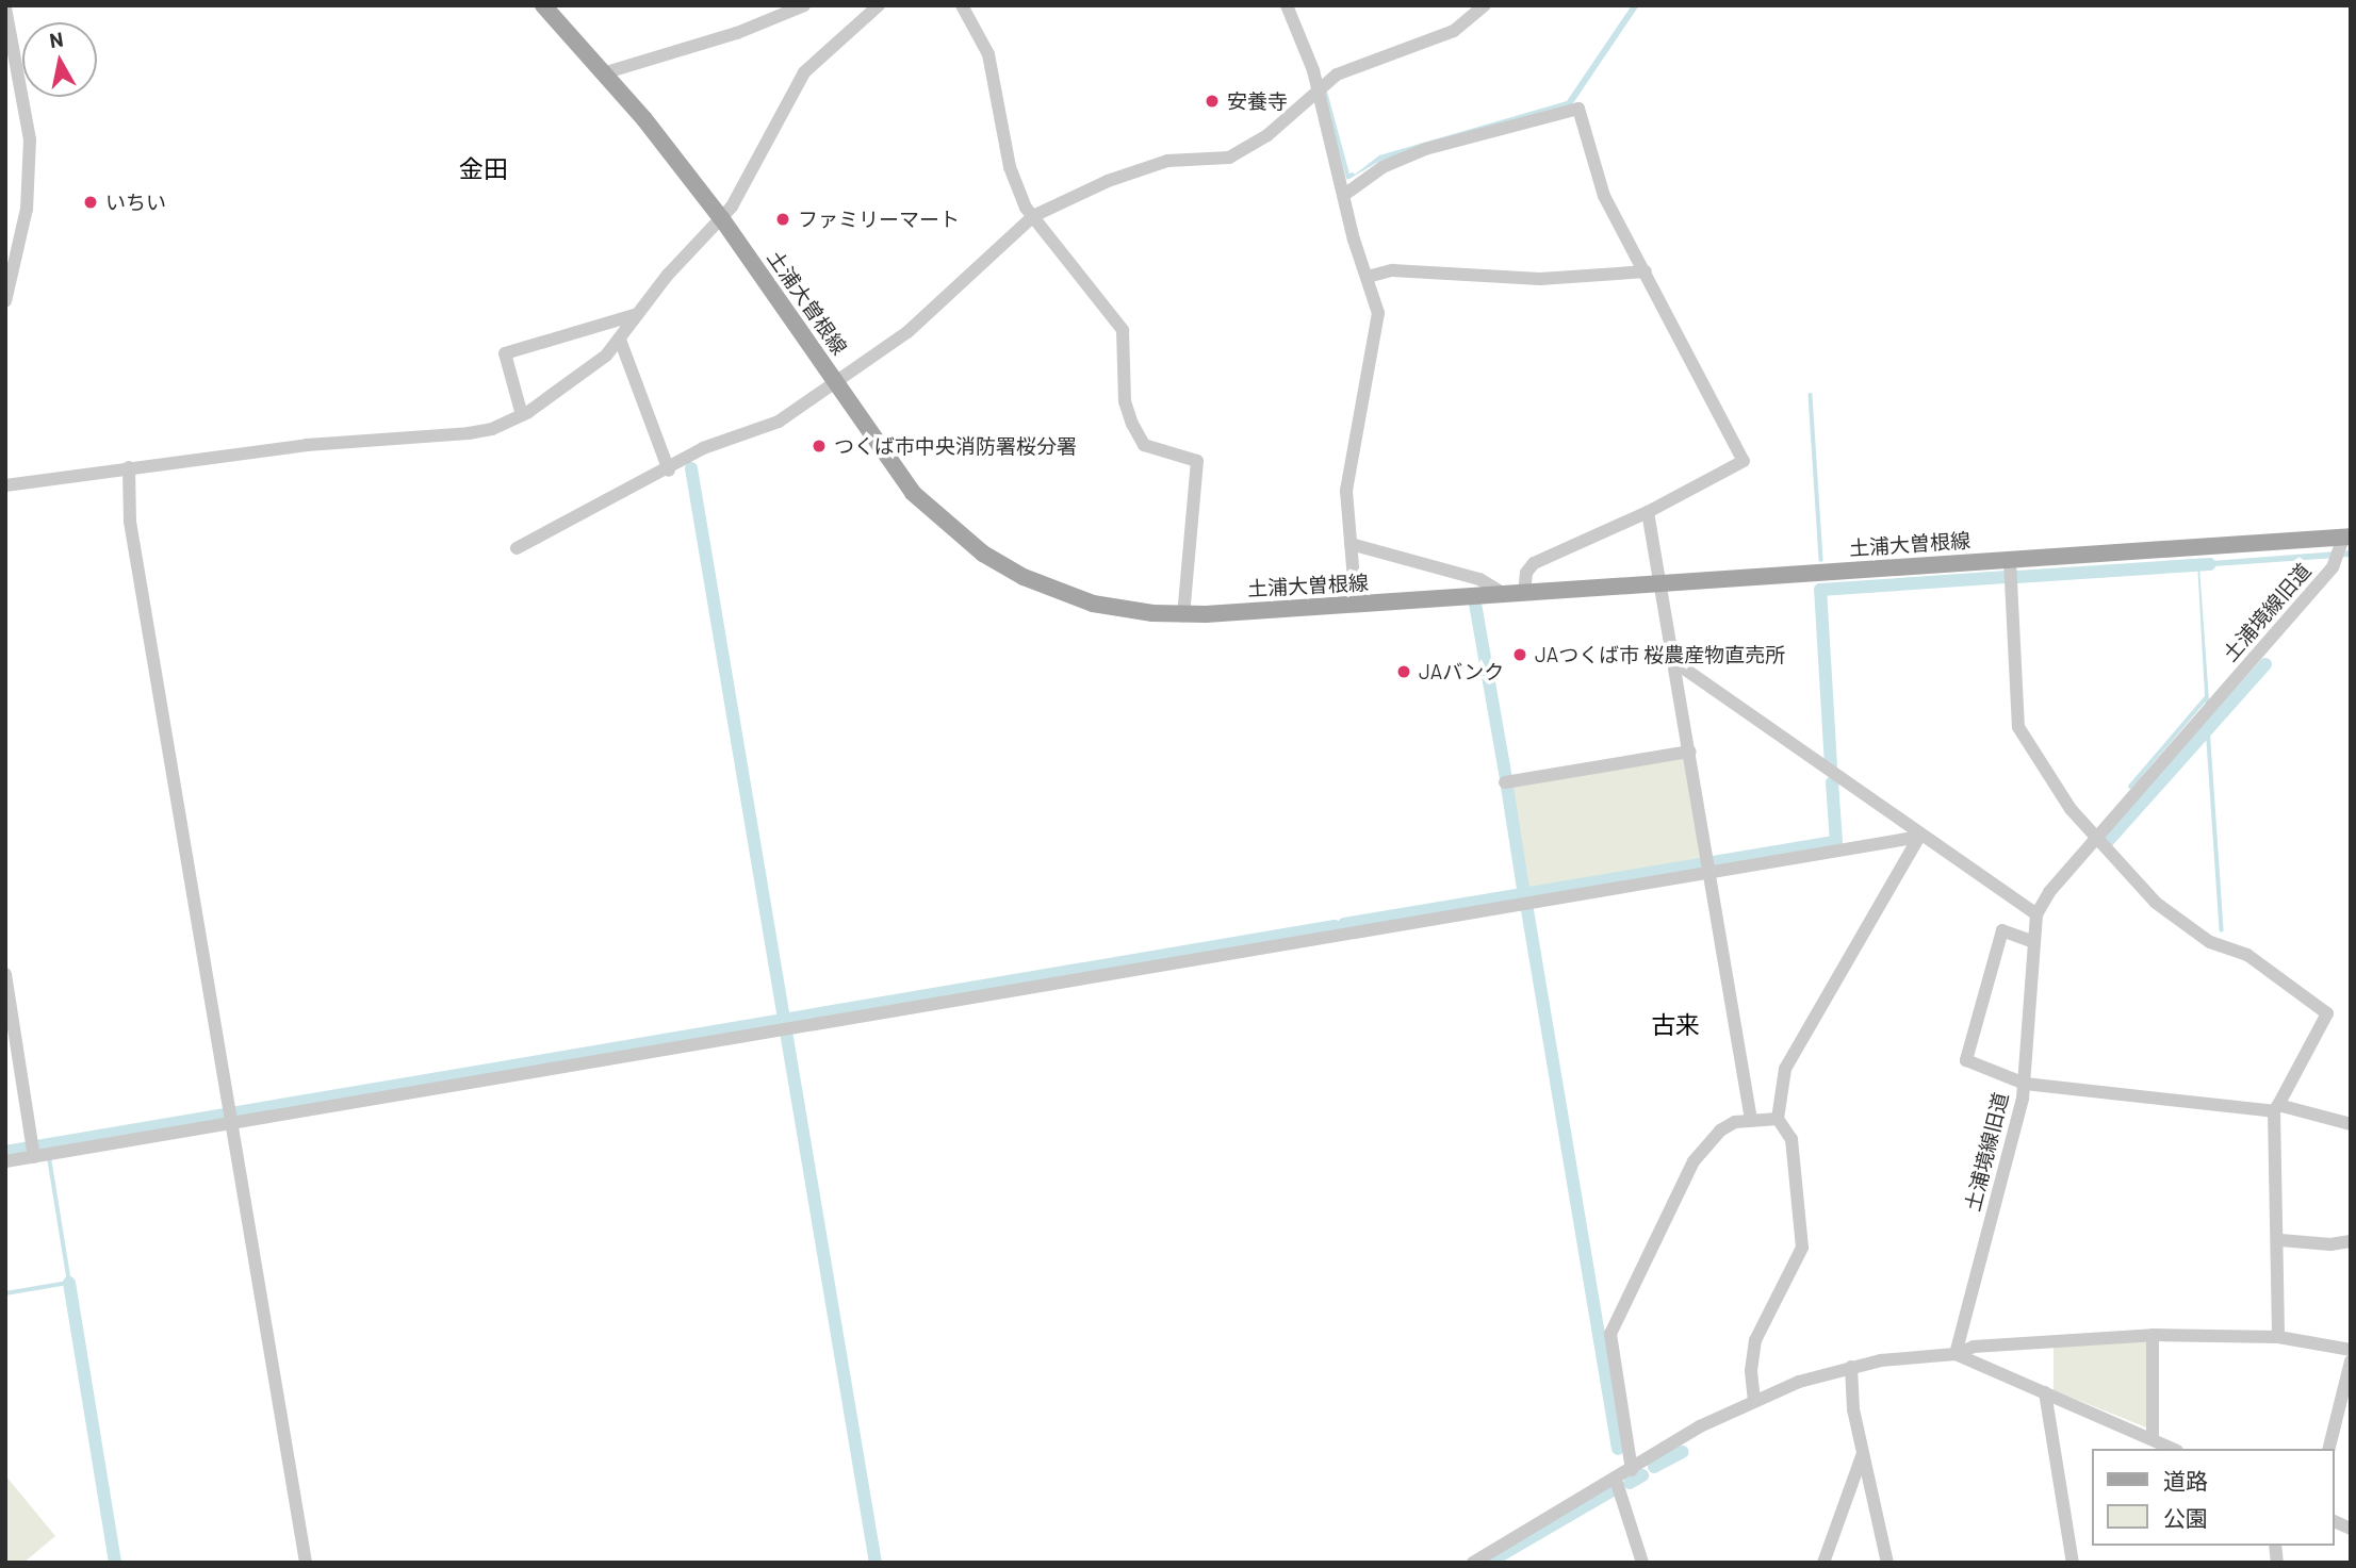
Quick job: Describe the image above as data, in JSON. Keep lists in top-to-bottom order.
{
  "streets": {
    "main road": ["土浦大曽根線"],
    "street": ["土浦境線旧道"]
  },
  "crossings": [
    ["土浦大曽根線", "土浦境線旧道"]
  ],
  "districts": ["金田", "古来"],
  "places": [
    "安養寺",
    "いちい",
    "ファミリーマート",
    "つくば市中央消防署桜分署",
    "JAつくば市 桜農産物直売所",
    "JAバンク"
  ],
  "legend": ["道路", "公園"],
  "north": "top"
}
